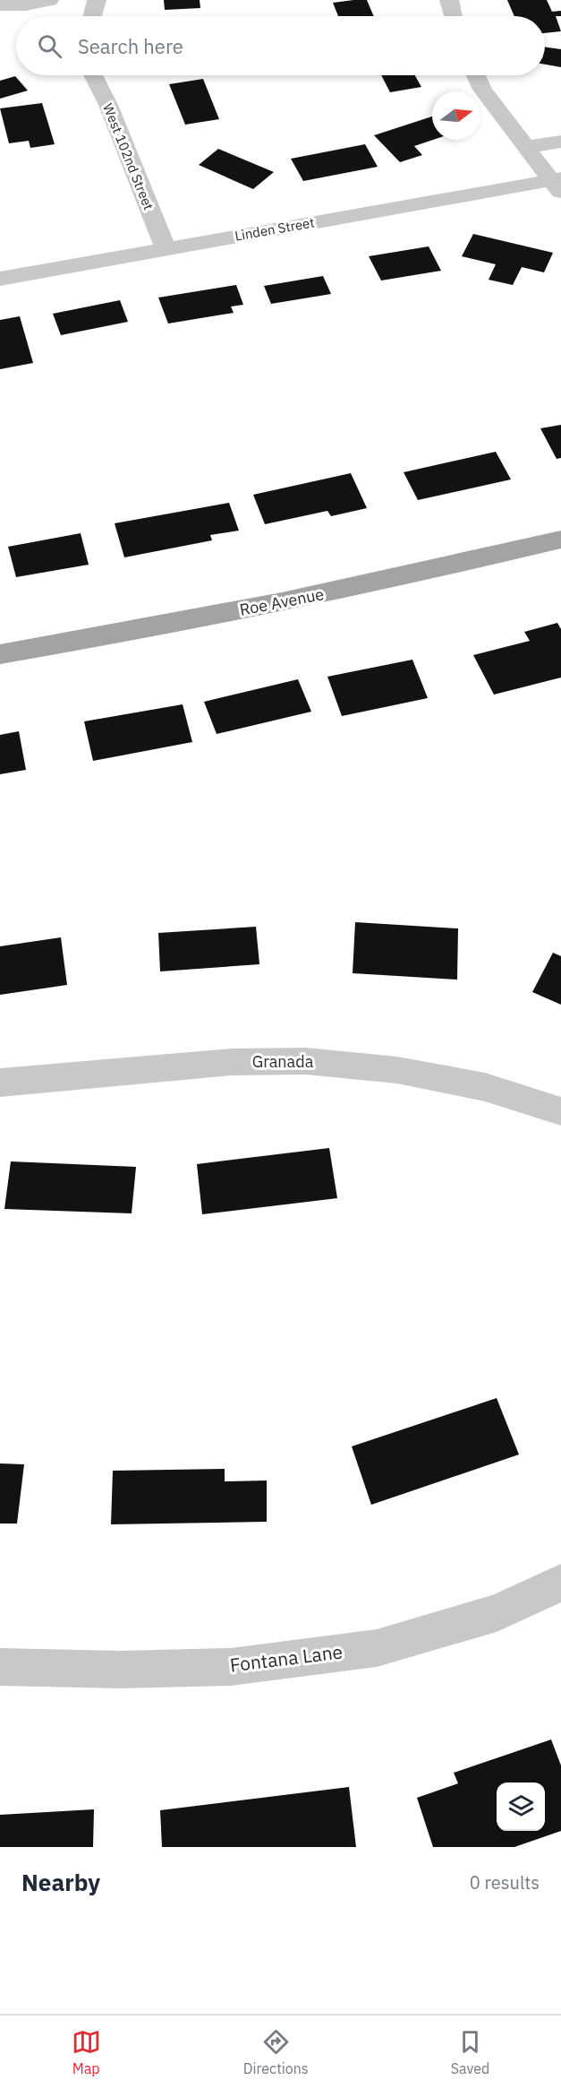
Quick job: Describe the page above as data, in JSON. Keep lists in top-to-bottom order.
{
  "streets": {
    "main road": ["Roe Avenue"],
    "street": [
      "West 102nd Street",
      "Linden Street",
      "Granada",
      "Fontana Lane"
    ]
  },
  "crossings": [
    ["West 102nd Street", "Linden Street"]
  ],
  "north": "right",
  "page": {
    "search": "Search here",
    "heading": ["Nearby", "0 results"],
    "nav": ["Map", "Directions", "Saved"]
  }
}
